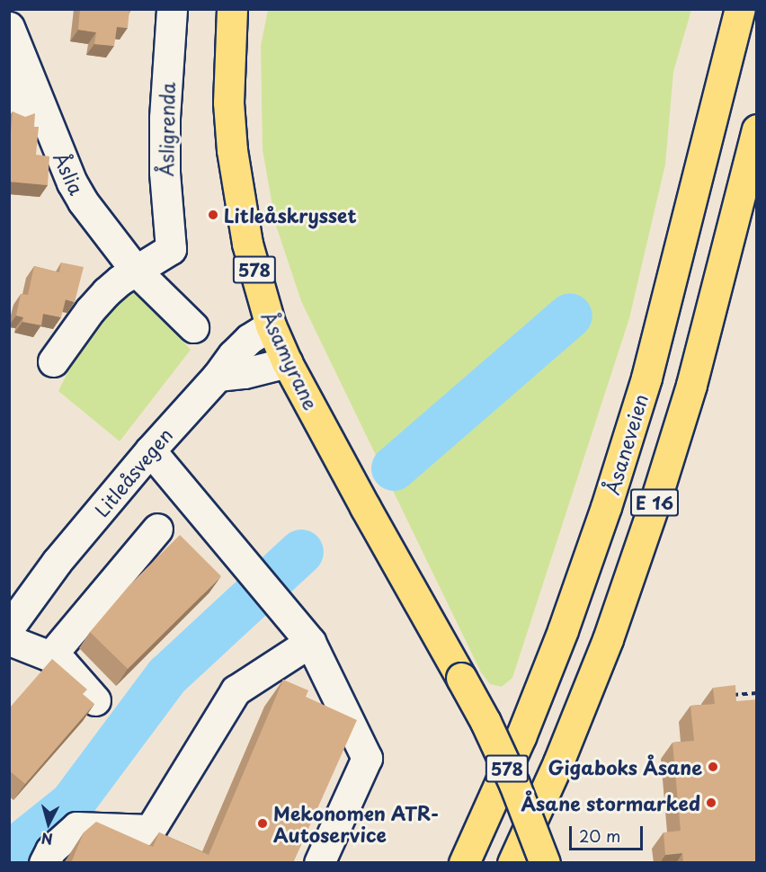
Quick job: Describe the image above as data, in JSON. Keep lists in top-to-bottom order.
{
  "streets": {
    "main road": [
      "578",
      "Åsamyrane",
      "Åsaneveien",
      "E 16"
    ],
    "street": ["Åsligrenda", "Åslia", "Litleåsvegen"]
  },
  "crossings": [
    ["Åsligrenda", "Åslia"],
    ["Åsamyrane", "Litleåsvegen"]
  ],
  "places": [
    "Litleåskrysset",
    "Gigaboks Åsane",
    "Åsane stormarked",
    "Mekonomen ATR- Autoservice"
  ],
  "scale_bar": "20 m",
  "north": "bottom"
}
